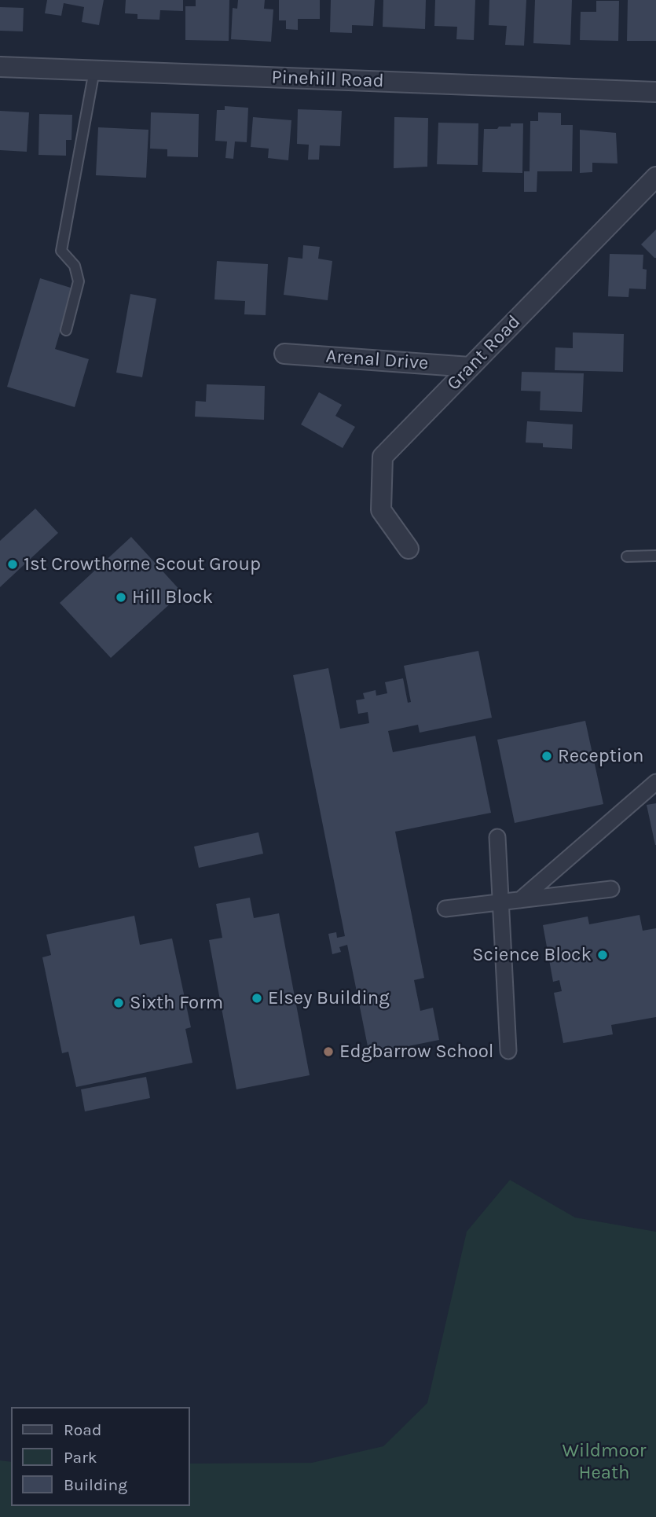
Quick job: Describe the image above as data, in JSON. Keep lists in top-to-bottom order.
{
  "streets": {
    "street": ["Pinehill Road", "Grant Road", "Arenal Drive"]
  },
  "crossings": [
    ["Grant Road", "Arenal Drive"]
  ],
  "parks": ["Wildmoor Heath"],
  "places": [
    "1st Crowthorne Scout Group",
    "Hill Block",
    "Reception",
    "Science Block",
    "Elsey Building",
    "Sixth Form",
    "Edgbarrow School"
  ],
  "legend": ["Road", "Park", "Building"]
}
